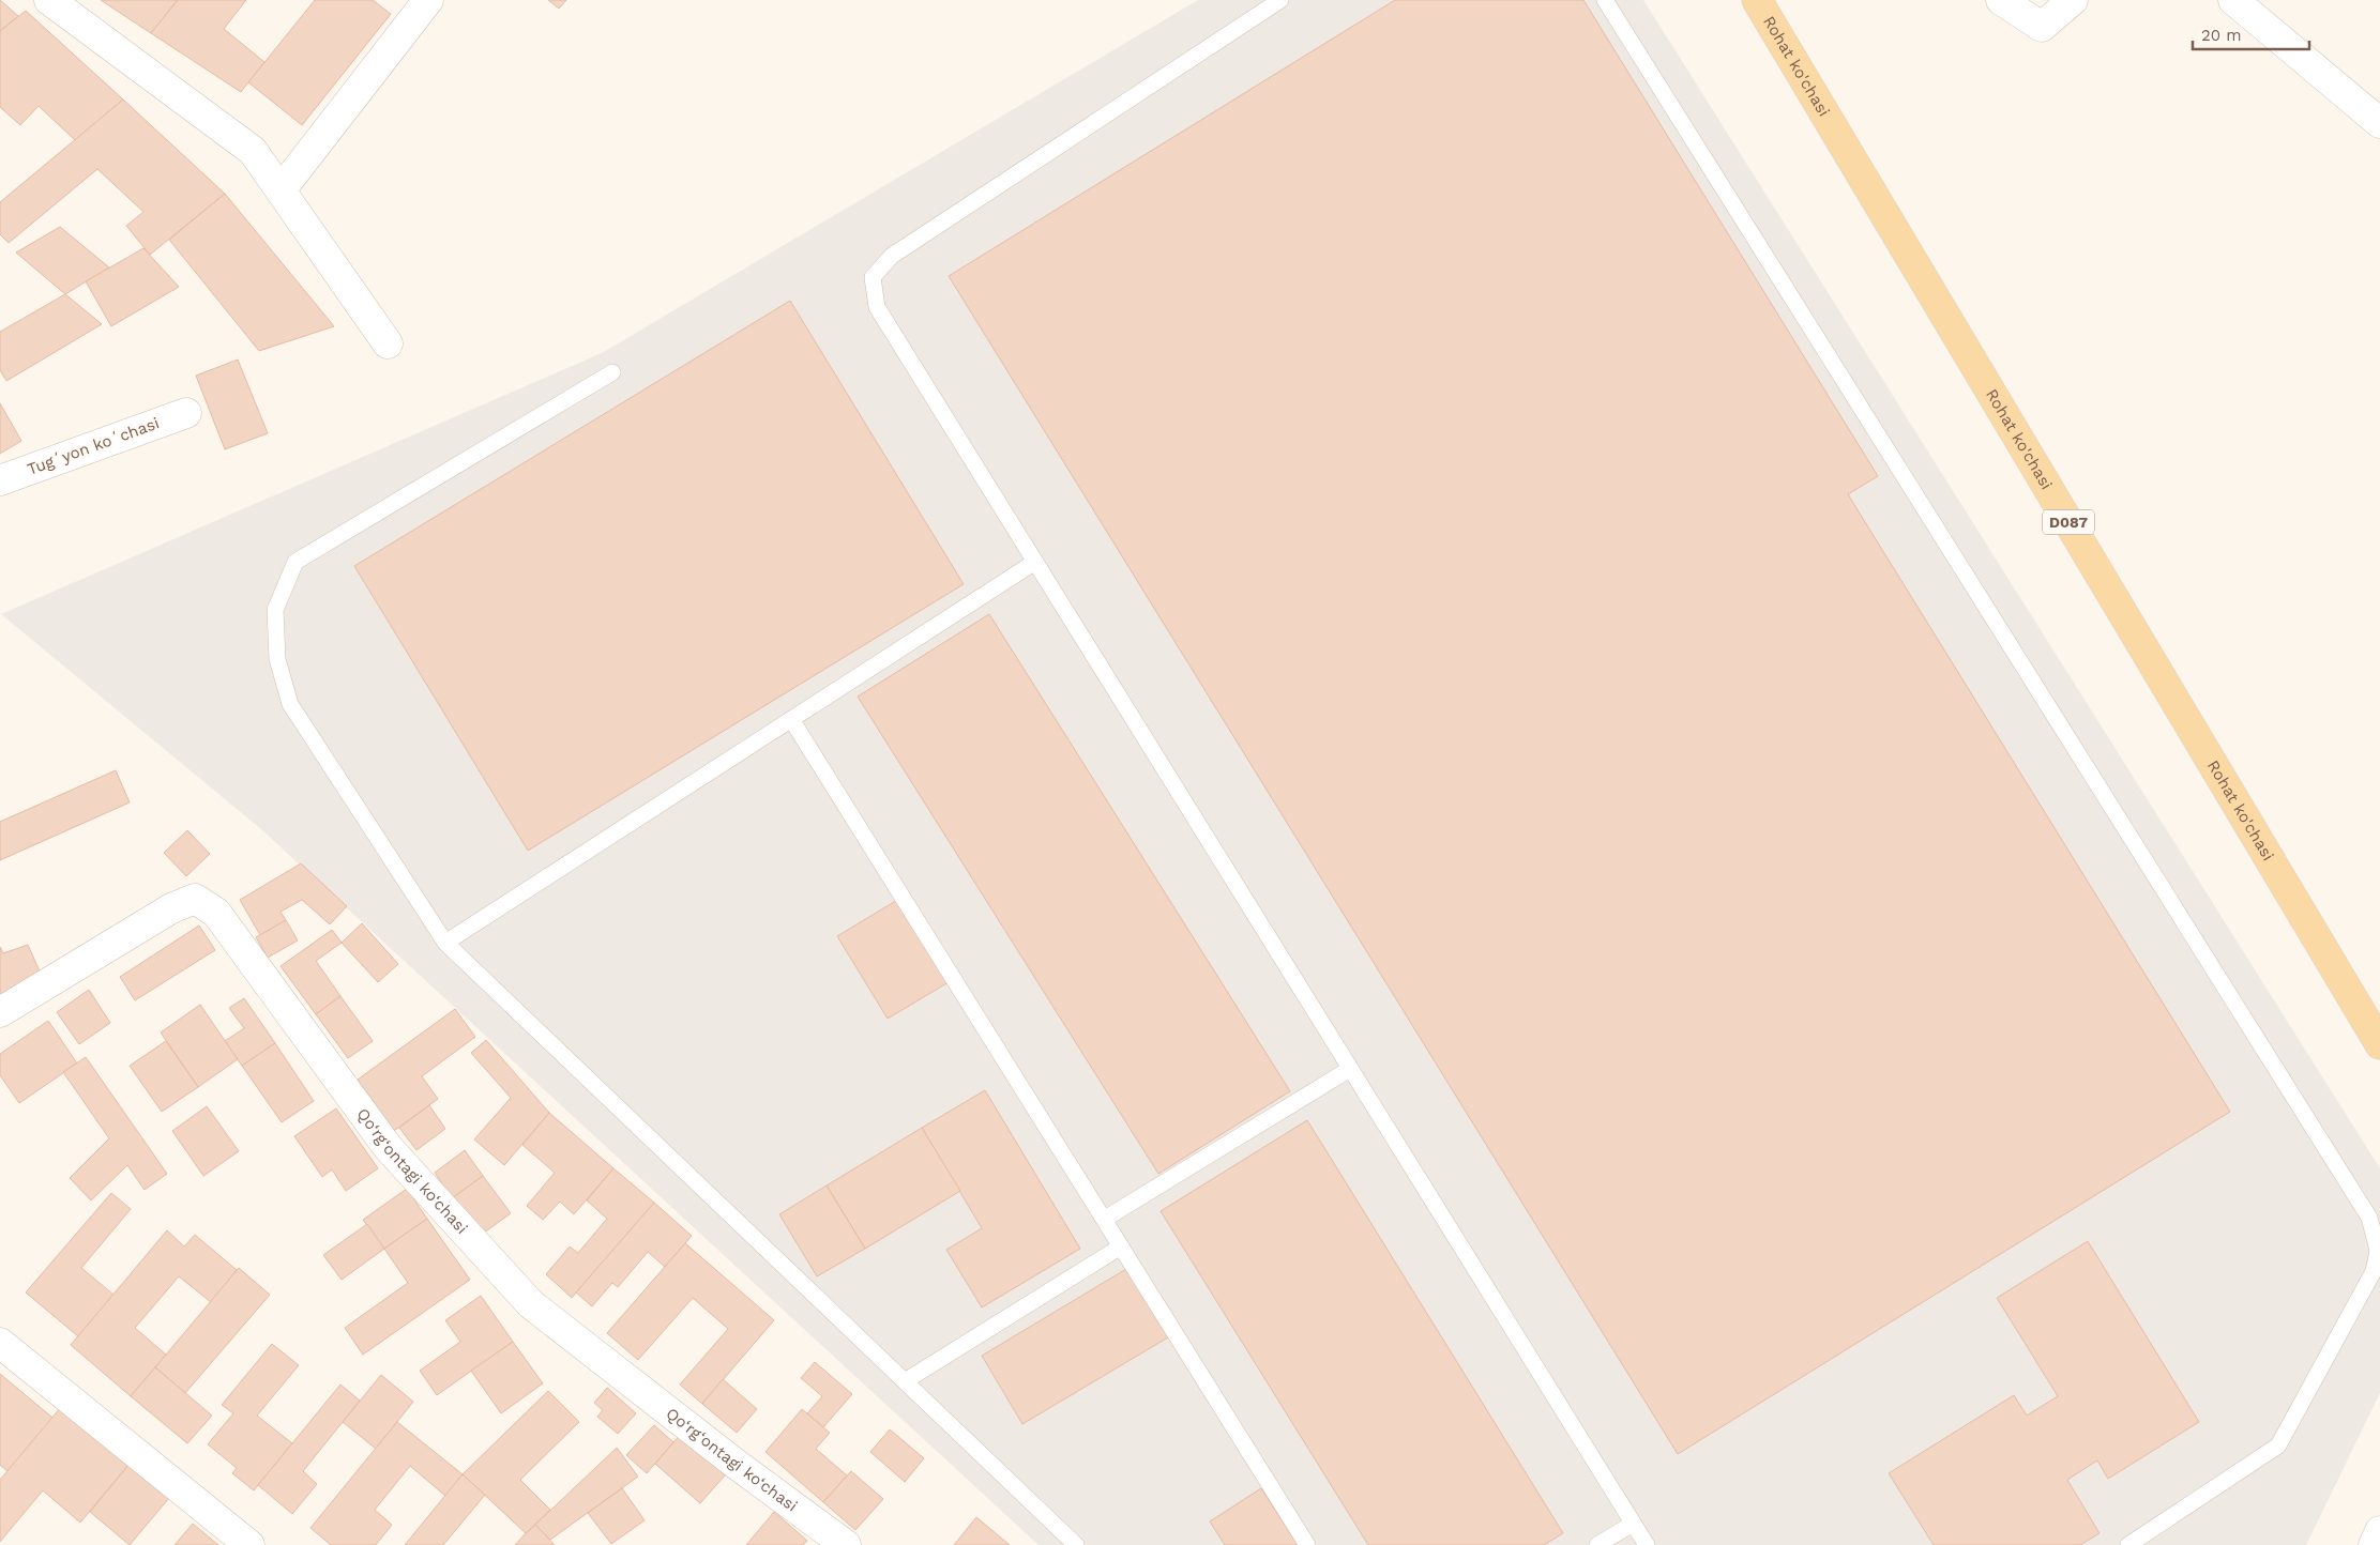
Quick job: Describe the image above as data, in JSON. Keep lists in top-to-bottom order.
{
  "streets": {
    "main road": ["Rohat ko'chasi", "D087"],
    "street": ["Tugʻyon koʻchasi", "Qo‘rg‘ontagi ko‘chasi"]
  },
  "scale_bar": "20 m"
}
